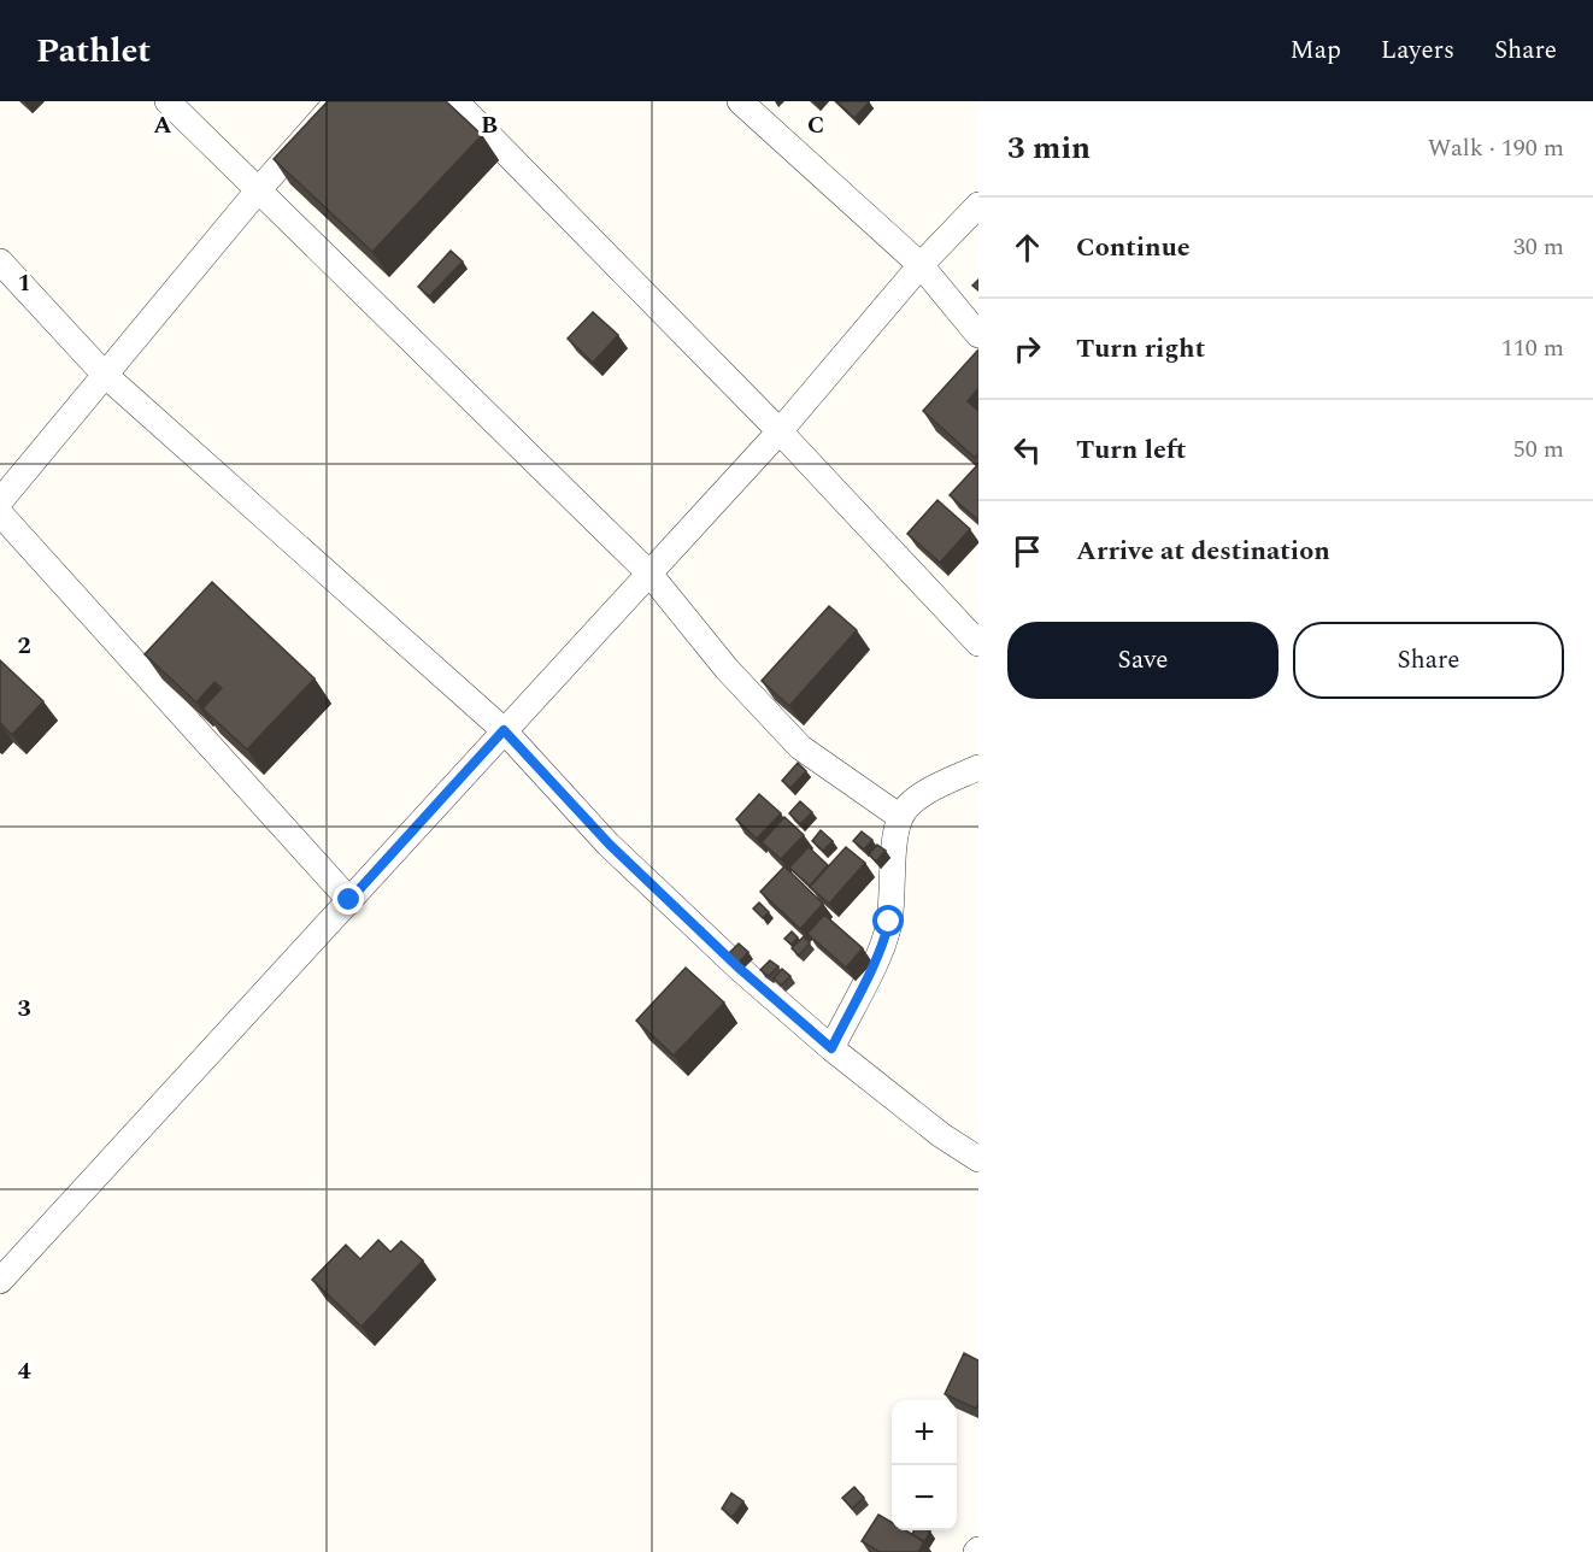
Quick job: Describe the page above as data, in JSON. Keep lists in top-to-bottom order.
{
  "page": {
    "header": "Pathlet",
    "nav": ["Map", "Layers", "Share"],
    "heading": ["3 min", "Walk · 190 m"],
    "list": [
      ["Continue", "30 m"],
      ["Turn right", "110 m"],
      ["Turn left", "50 m"],
      "Arrive at destination"
    ],
    "buttons": ["Save", "Share"],
    "map_buttons": ["+", "−"]
  },
  "grid": {
    "columns": ["A", "B", "C"],
    "rows": [
      "1",
      "2",
      "3",
      "4"
    ]
  }
}
